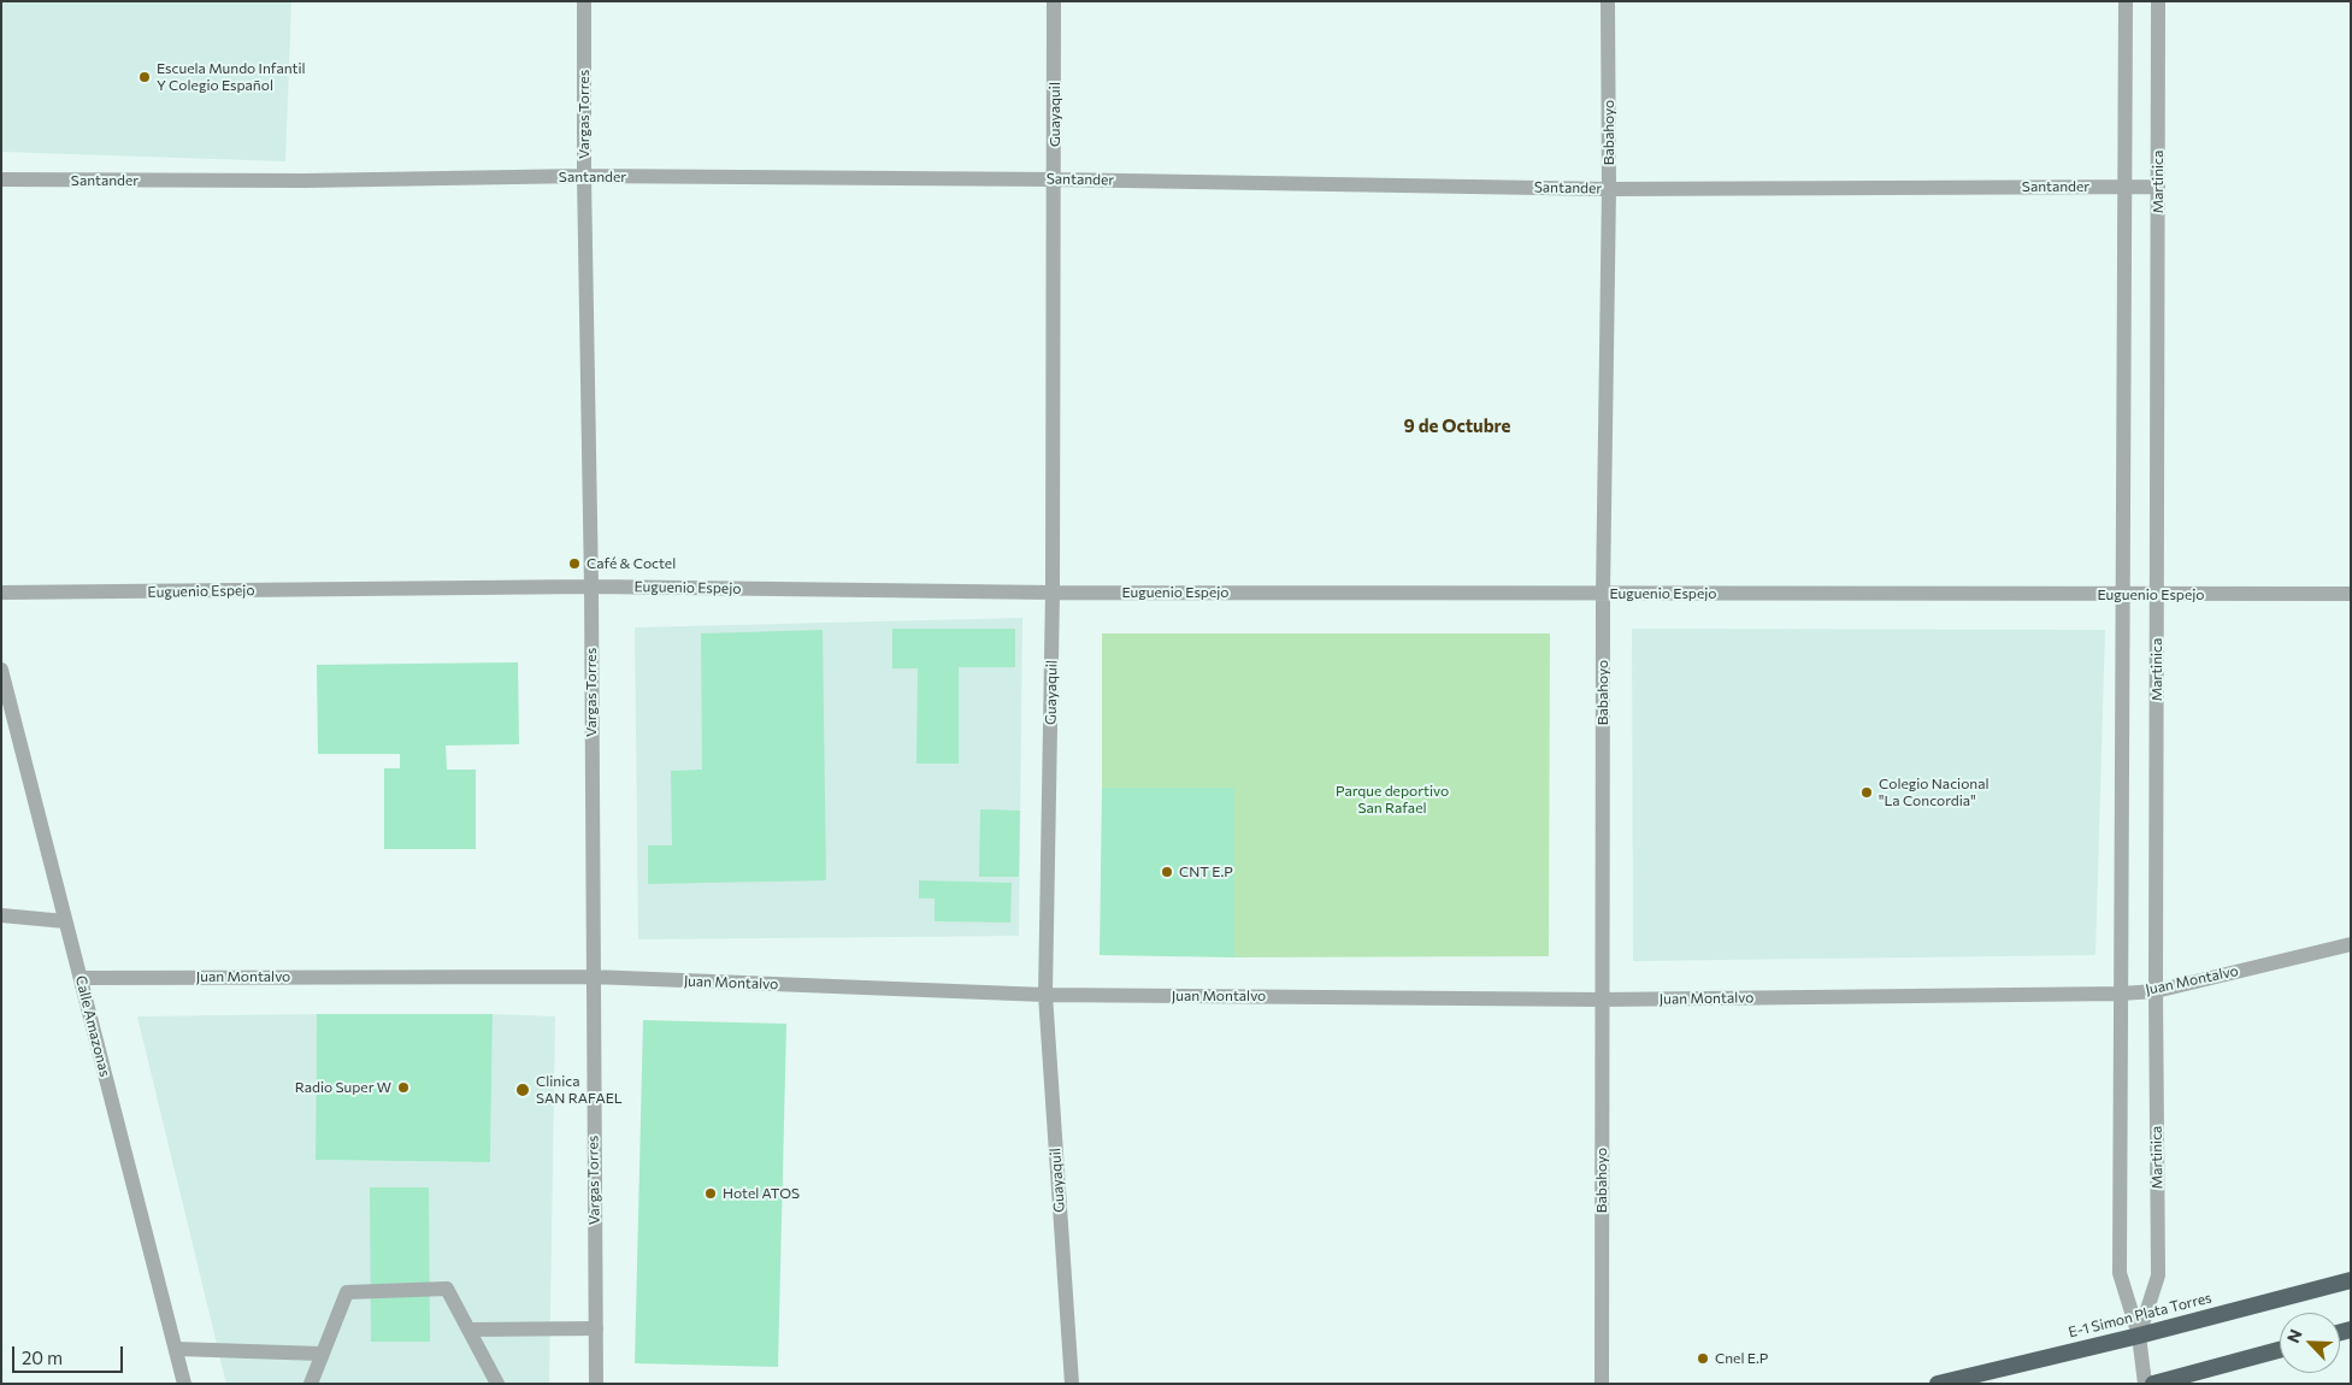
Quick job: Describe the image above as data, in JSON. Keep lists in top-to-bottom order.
{
  "streets": {
    "highway": ["E-1 Simon Plata Torres"],
    "street": [
      "Vargas Torres",
      "Guayaquil",
      "Babahoyo",
      "Santander",
      "Martinica",
      "Euguenio Espejo",
      "Juan Montalvo",
      "Calle Amazonas"
    ]
  },
  "crossings": [
    ["Vargas Torres", "Santander"],
    ["Vargas Torres", "Euguenio Espejo"],
    ["Vargas Torres", "Juan Montalvo"],
    ["Guayaquil", "Santander"],
    ["Guayaquil", "Euguenio Espejo"],
    ["Guayaquil", "Juan Montalvo"],
    ["Babahoyo", "Santander"],
    ["Babahoyo", "Euguenio Espejo"],
    ["Babahoyo", "Juan Montalvo"],
    ["Santander", "Martinica"],
    ["Martinica", "Euguenio Espejo"],
    ["Martinica", "Juan Montalvo"],
    ["Martinica", "E-1 Simon Plata Torres"],
    ["Juan Montalvo", "Calle Amazonas"]
  ],
  "districts": ["9 de Octubre"],
  "parks": ["Parque deportivo San Rafael"],
  "places": [
    "Escuela Mundo Infantil Y Colegio Español",
    "Café & Coctel",
    "Colegio Nacional \"La Concordia\"",
    "CNT E.P",
    "Radio Super W",
    "Clinica SAN RAFAEL",
    "Hotel ATOS",
    "Cnel E.P"
  ],
  "scale_bar": "20 m",
  "north": "top left"
}
